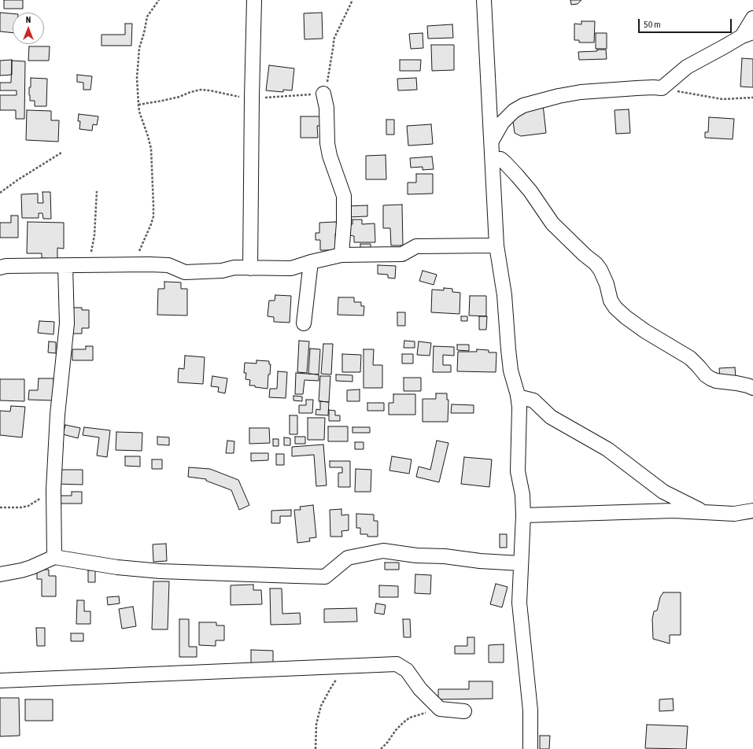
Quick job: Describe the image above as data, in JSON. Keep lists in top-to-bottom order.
{
  "scale_bar": "50 m",
  "north": "top"
}
